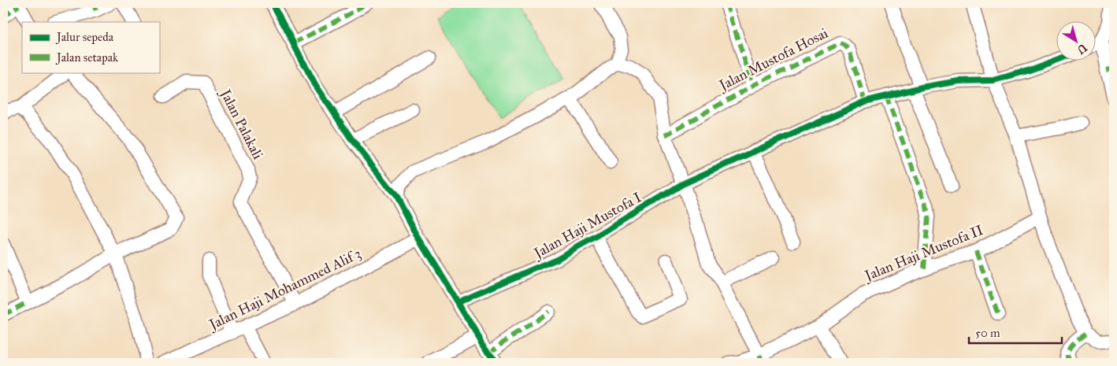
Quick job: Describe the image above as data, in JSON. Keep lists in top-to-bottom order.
{
  "streets": {
    "street": [
      "Jalan Mustofa Hosai",
      "Jalan Palakali",
      "Jalan Haji Mustofa I",
      "Jalan Haji Mustofa II",
      "Jalan Haji Mohammed Alif 3"
    ]
  },
  "crossings": [
    ["Jalan Mustofa Hosai", "Jalan Haji Mustofa I"],
    ["Jalan Palakali", "Jalan Haji Mohammed Alif 3"]
  ],
  "legend": ["Jalur sepeda", "Jalan setapak"],
  "scale_bar": "50 m",
  "north": "bottom right"
}
